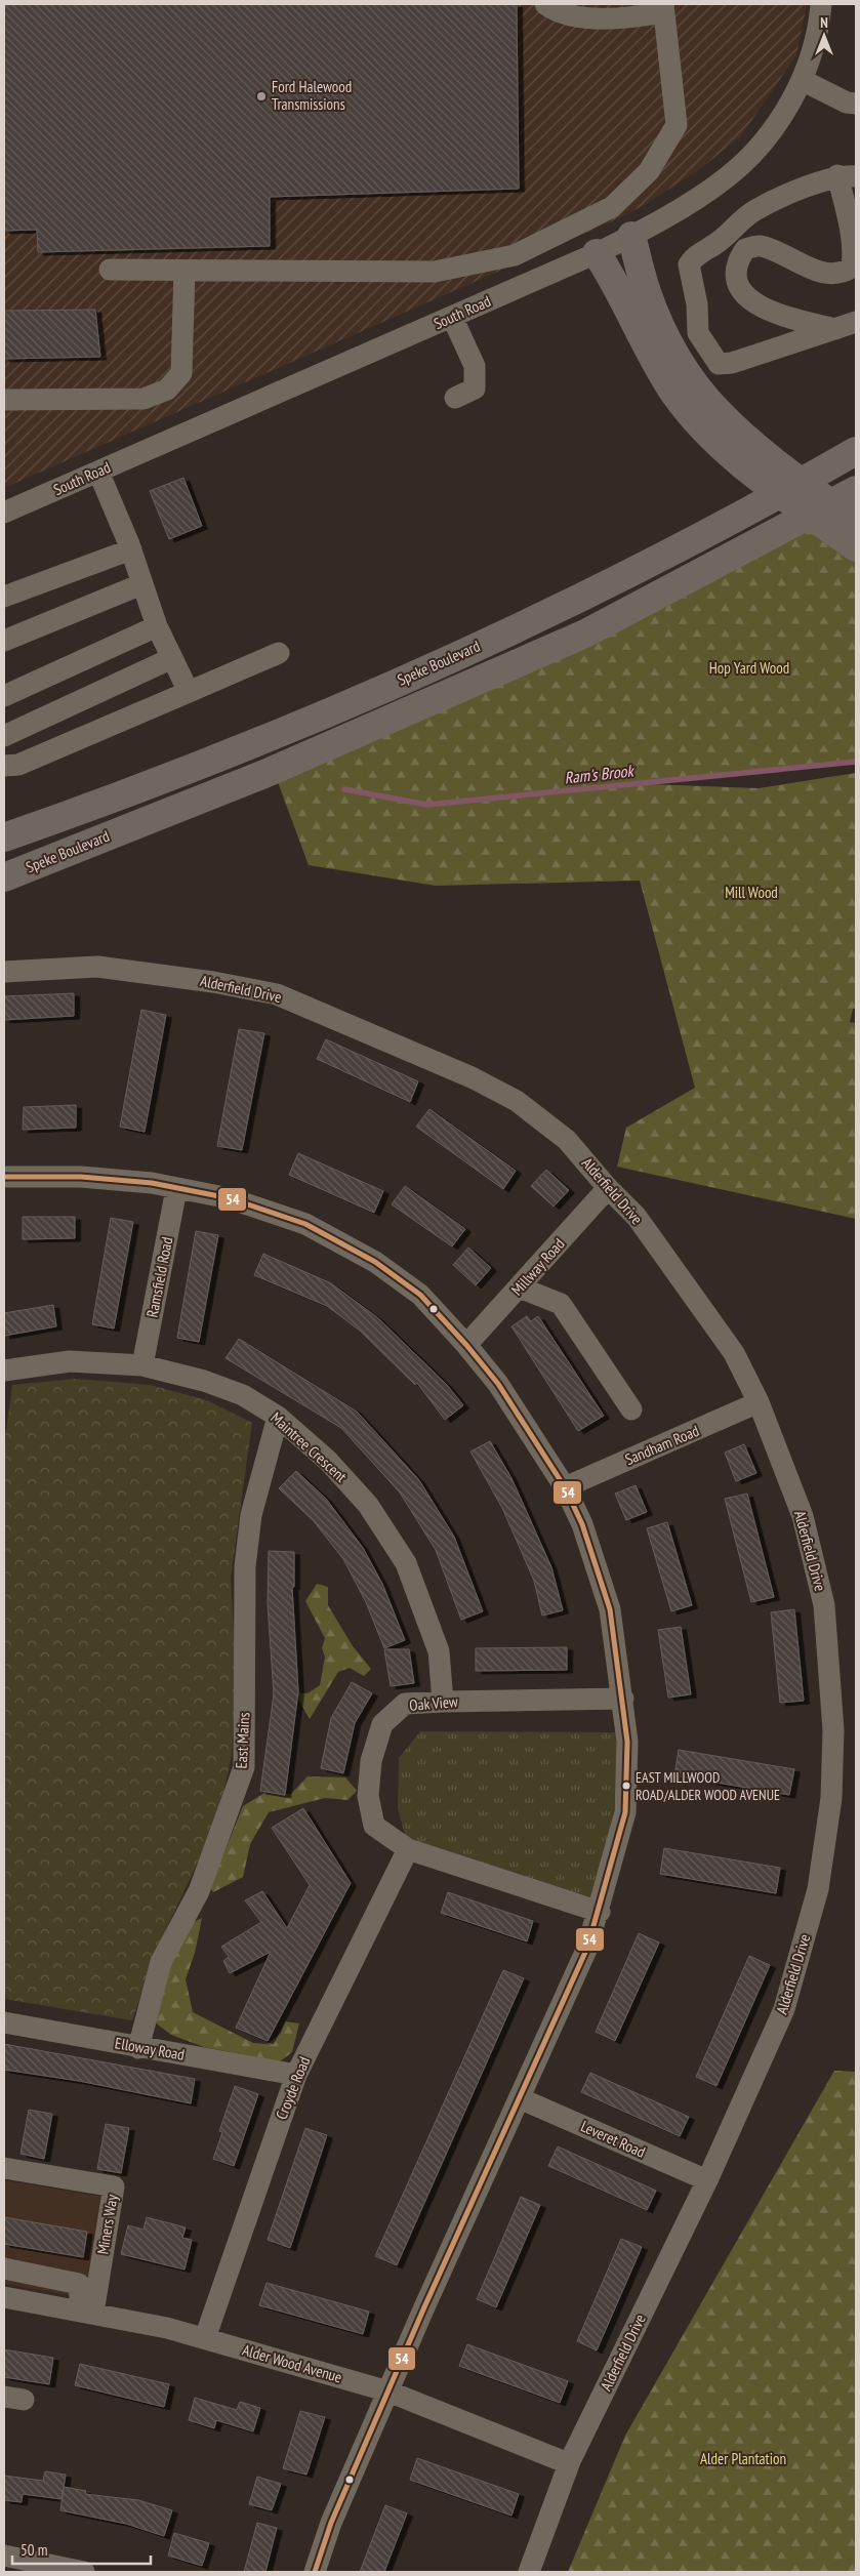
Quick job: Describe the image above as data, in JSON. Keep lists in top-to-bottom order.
{
  "streets": {
    "highway": ["Speke Boulevard"],
    "street": [
      "South Road",
      "Alderfield Drive",
      "Millway Road",
      "Ramsfield Road",
      "Sandham Road",
      "Maintree Crescent",
      "Oak View",
      "East Mains",
      "Elloway Road",
      "Croyde Road",
      "Leveret Road",
      "Miners Way",
      "Alder Wood Avenue"
    ]
  },
  "crossings": [
    ["Alderfield Drive", "Millway Road"],
    ["Alderfield Drive", "Sandham Road"],
    ["Alderfield Drive", "Leveret Road"],
    ["Alderfield Drive", "Alder Wood Avenue"],
    ["Ramsfield Road", "Maintree Crescent"],
    ["Maintree Crescent", "Oak View"],
    ["Maintree Crescent", "East Mains"],
    ["Oak View", "Croyde Road"],
    ["East Mains", "Elloway Road"],
    ["Elloway Road", "Croyde Road"],
    ["Croyde Road", "Alder Wood Avenue"],
    ["Miners Way", "Alder Wood Avenue"]
  ],
  "water": ["Ram's Brook"],
  "parks": ["Hop Yard Wood", "Mill Wood", "Alder Plantation"],
  "places": ["Ford Halewood Transmissions", "EAST MILLWOOD ROAD/ALDER WOOD AVENUE"],
  "lines": ["transit line 54"],
  "scale_bar": "50 m",
  "north": "top"
}
